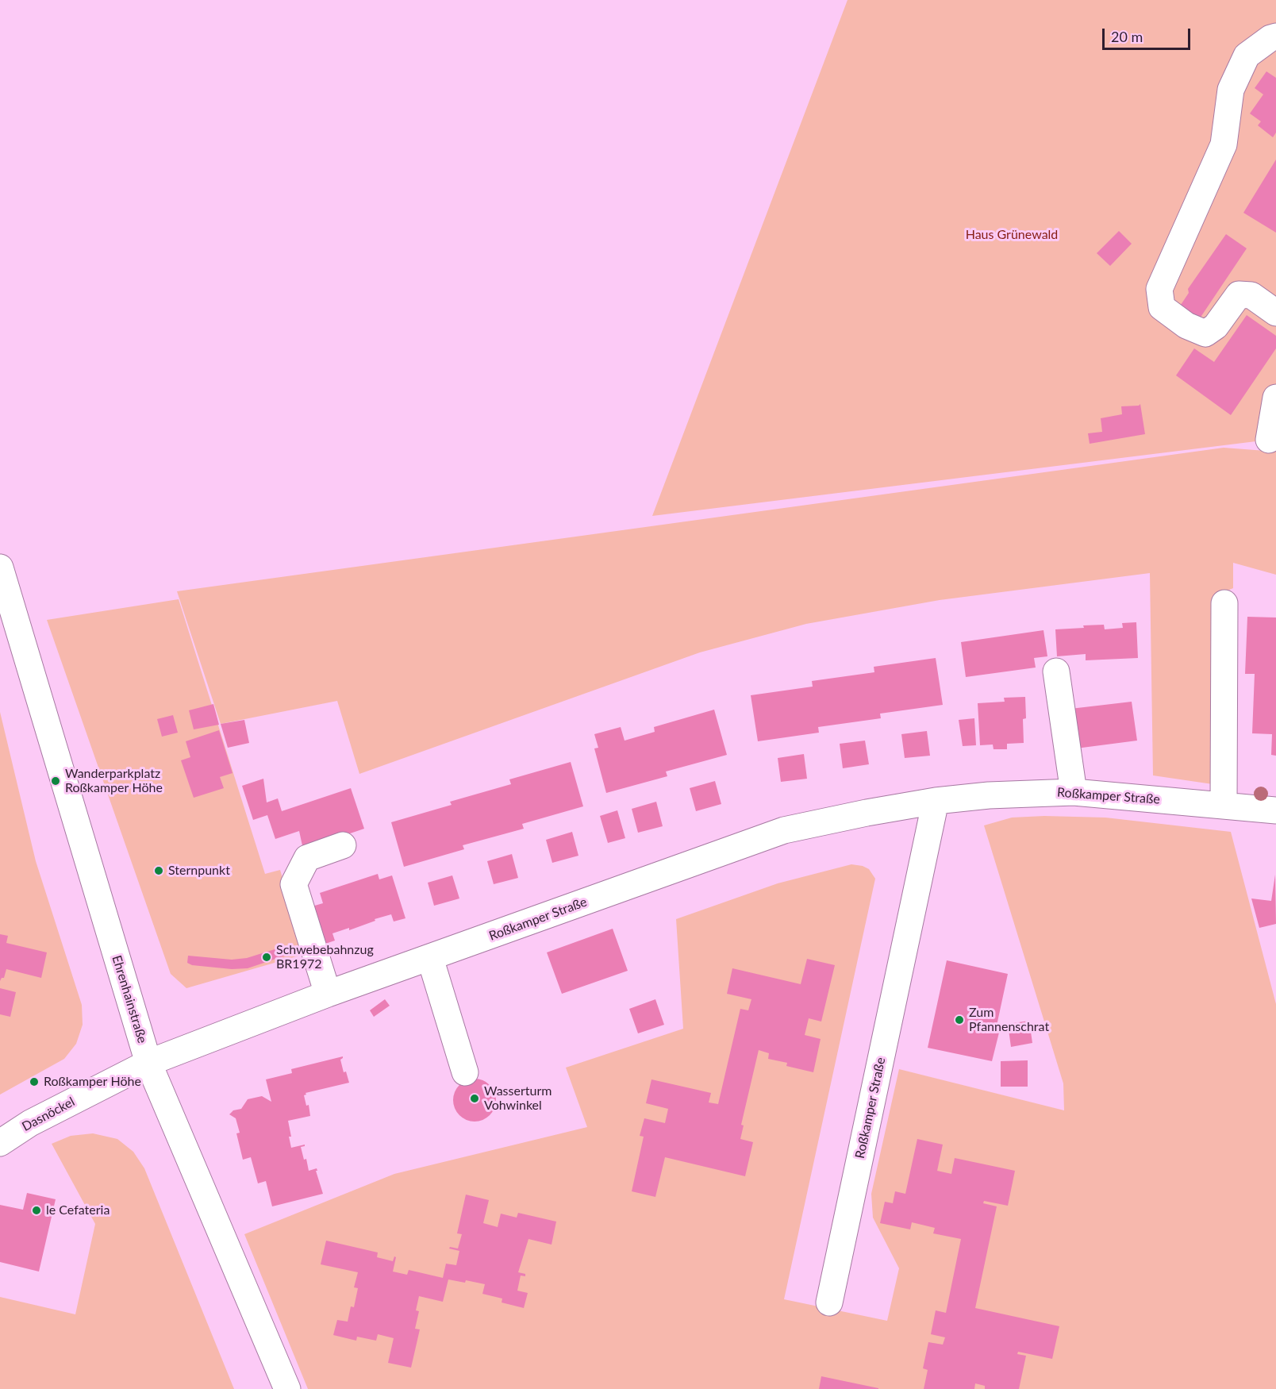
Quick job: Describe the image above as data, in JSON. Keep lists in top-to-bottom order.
{
  "streets": {
    "street": ["Roßkamper Straße", "Ehrenhainstraße", "Dasnöckel"]
  },
  "crossings": [
    ["Roßkamper Straße", "Ehrenhainstraße"],
    ["Roßkamper Straße", "Dasnöckel"],
    ["Ehrenhainstraße", "Dasnöckel"]
  ],
  "parks": ["Haus Grünewald"],
  "places": [
    "Wanderparkplatz Roßkamper Höhe",
    "Sternpunkt",
    "Schwebebahnzug BR1972",
    "Zum Pfannenschrat",
    "Roßkamper Höhe",
    "Wasserturm Vohwinkel",
    "le Cefateria"
  ],
  "scale_bar": "20 m"
}
